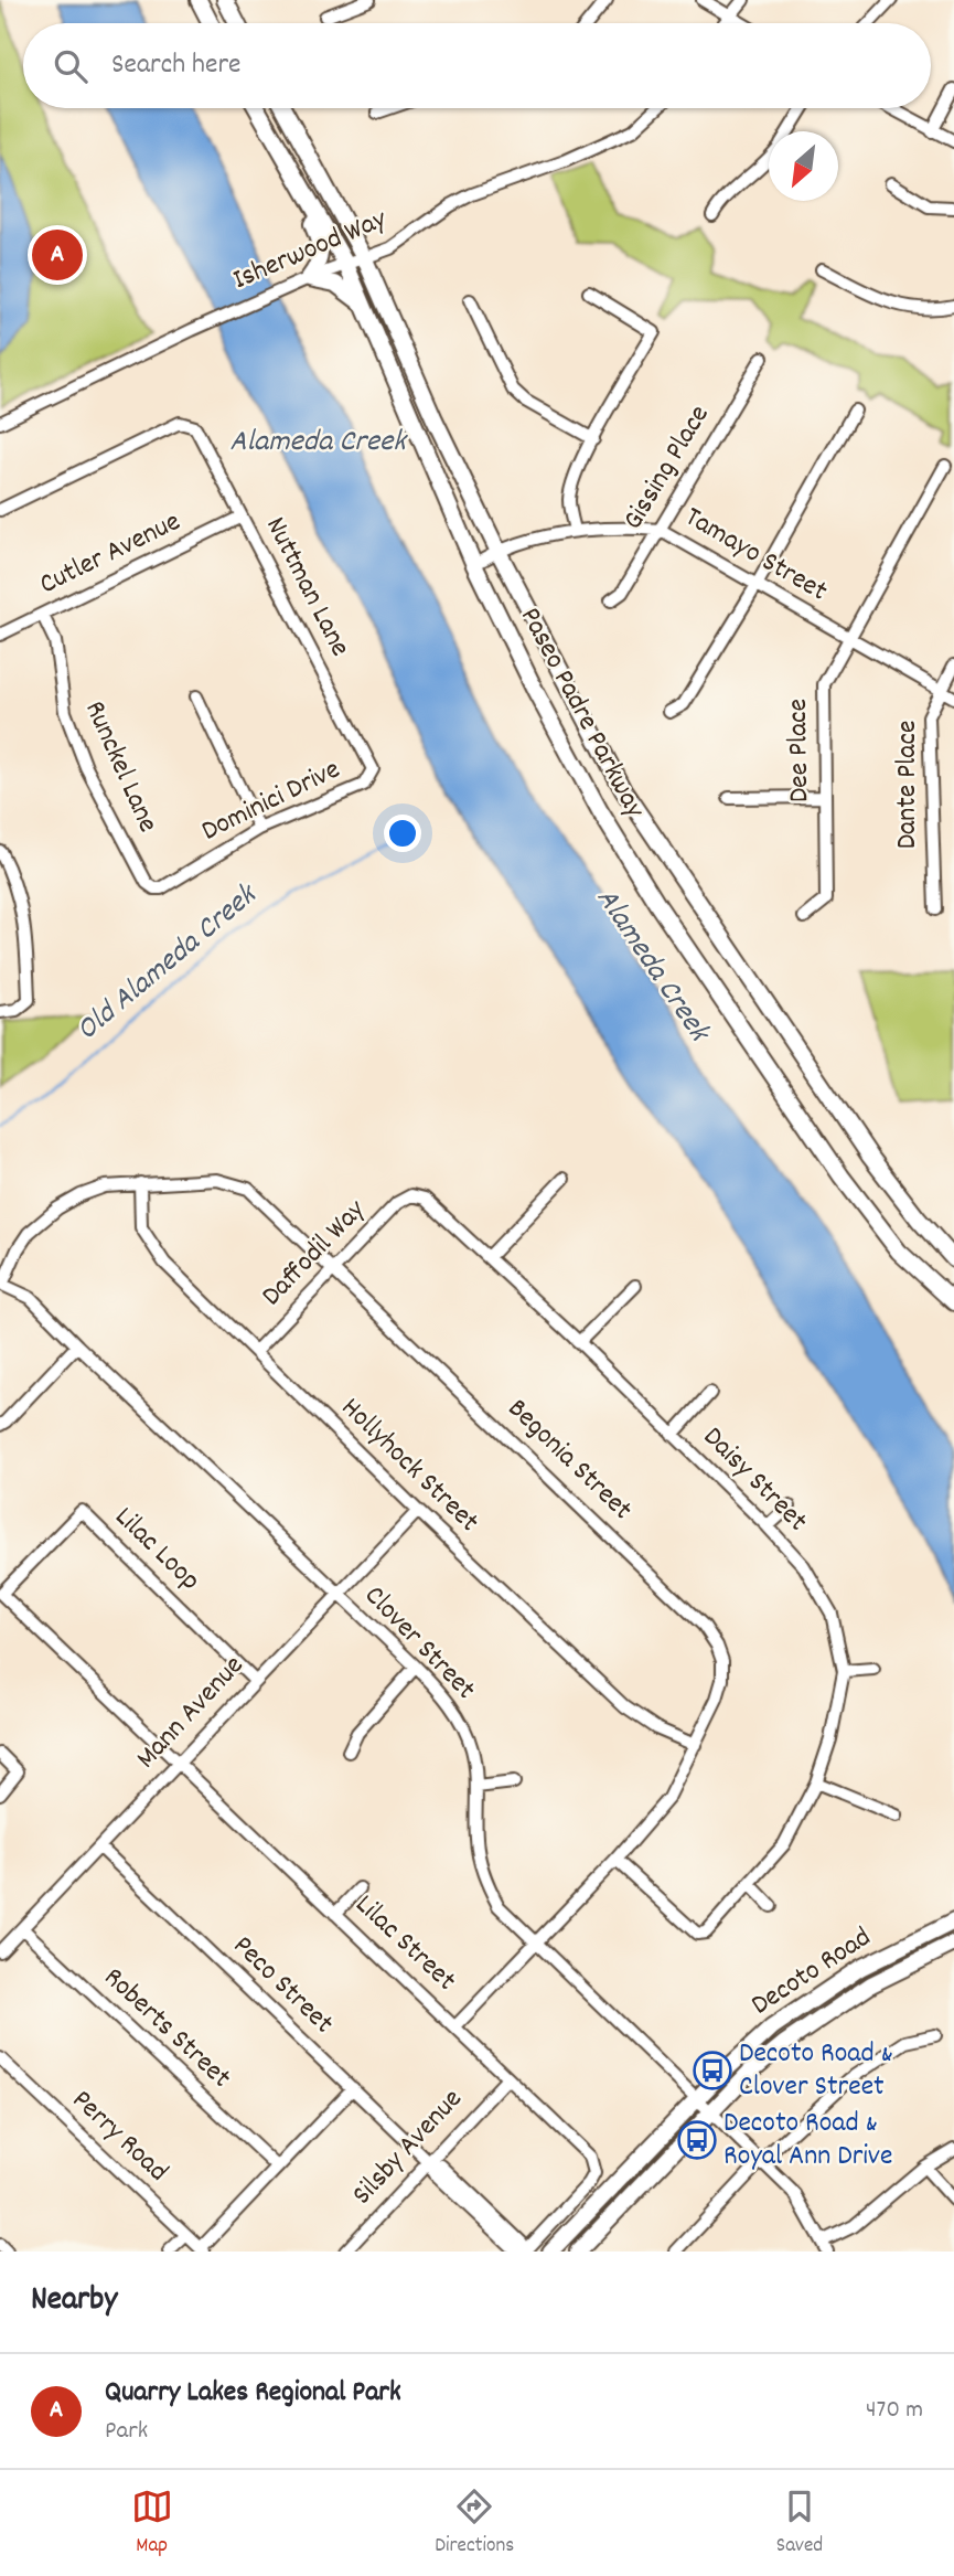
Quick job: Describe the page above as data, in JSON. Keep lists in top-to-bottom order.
{
  "streets": {
    "main road": ["Paseo Padre Parkway", "Decoto Road"],
    "street": [
      "Isherwood Way",
      "Gissing Place",
      "Cutler Avenue",
      "Tamayo Street",
      "Nuttman Lane",
      "Dee Place",
      "Runckel Lane",
      "Dante Place",
      "Dominici Drive",
      "Daffodil Way",
      "Begonia Street",
      "Hollyhock Street",
      "Daisy Street",
      "Lilac Loop",
      "Clover Street",
      "Mann Avenue",
      "Lilac Street",
      "Peco Street",
      "Roberts Street",
      "Perry Road",
      "Silsby Avenue"
    ]
  },
  "crossings": [
    ["Isherwood Way", "Paseo Padre Parkway"],
    ["Gissing Place", "Tamayo Street"],
    ["Cutler Avenue", "Nuttman Lane"],
    ["Cutler Avenue", "Runckel Lane"],
    ["Tamayo Street", "Paseo Padre Parkway"],
    ["Tamayo Street", "Dee Place"],
    ["Tamayo Street", "Dante Place"],
    ["Nuttman Lane", "Dominici Drive"],
    ["Runckel Lane", "Dominici Drive"],
    ["Daffodil Way", "Begonia Street"],
    ["Daffodil Way", "Hollyhock Street"],
    ["Daffodil Way", "Daisy Street"],
    ["Begonia Street", "Hollyhock Street"],
    ["Begonia Street", "Daisy Street"],
    ["Begonia Street", "Clover Street"],
    ["Begonia Street", "Lilac Street"],
    ["Hollyhock Street", "Mann Avenue"],
    ["Lilac Loop", "Mann Avenue"],
    ["Lilac Loop", "Lilac Street"],
    ["Clover Street", "Mann Avenue"],
    ["Clover Street", "Decoto Road"],
    ["Mann Avenue", "Lilac Street"],
    ["Mann Avenue", "Peco Street"],
    ["Mann Avenue", "Roberts Street"],
    ["Lilac Street", "Peco Street"],
    ["Lilac Street", "Silsby Avenue"],
    ["Peco Street", "Silsby Avenue"]
  ],
  "water": ["Alameda Creek", "Old Alameda Creek"],
  "places": {
    "bus stop": ["Decoto Road & Clover Street", "Decoto Road & Royal Ann Drive"]
  },
  "north": "bottom left",
  "page": {
    "search": "Search here",
    "pins": "A",
    "heading": "Nearby",
    "list": [
      {
        "mark": "A",
        "name": "Quarry Lakes Regional Park",
        "note": "Park",
        "value": "470 m"
      }
    ],
    "nav": ["Map", "Directions", "Saved"]
  }
}
